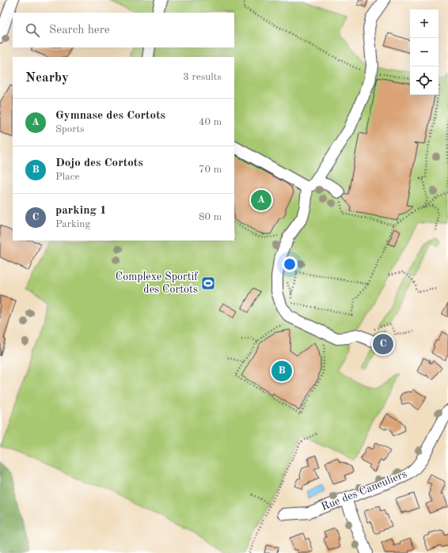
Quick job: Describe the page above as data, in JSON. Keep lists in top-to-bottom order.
{
  "streets": {
    "street": ["Rue des Caneuliers"]
  },
  "places": {
    "sports": ["Complexe Sportif des Cortots"]
  },
  "page": {
    "map_buttons": ["+", "−"],
    "search": "Search here",
    "heading": ["Nearby", "3 results"],
    "list": [
      {
        "mark": "A",
        "name": "Gymnase des Cortots",
        "note": "Sports",
        "value": "40 m"
      },
      {
        "mark": "B",
        "name": "Dojo des Cortots",
        "note": "Place",
        "value": "70 m"
      },
      {
        "mark": "C",
        "name": "parking 1",
        "note": "Parking",
        "value": "80 m"
      }
    ],
    "pins": ["A", "C", "B"]
  }
}
